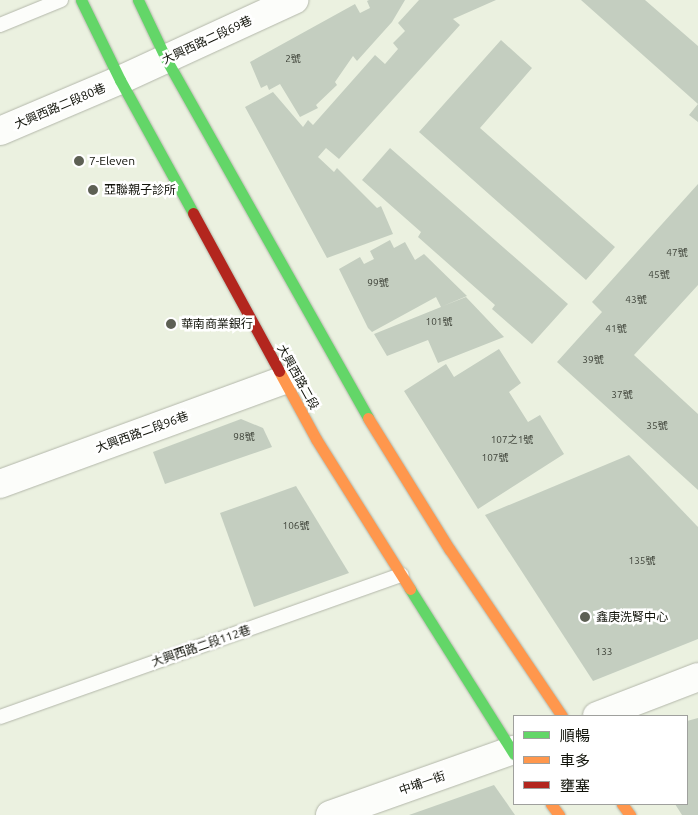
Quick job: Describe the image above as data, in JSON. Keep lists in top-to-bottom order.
{
  "streets": {
    "street": [
      "大興西路二段69巷",
      "大興西路二段80巷",
      "大興西路二段",
      "大興西路二段96巷",
      "中埔一街"
    ],
    "lane": ["大興西路二段112巷"]
  },
  "crossings": [
    ["大興西路二段69巷", "大興西路二段80巷"],
    ["大興西路二段69巷", "大興西路二段"],
    ["大興西路二段80巷", "大興西路二段"],
    ["大興西路二段", "大興西路二段96巷"],
    ["大興西路二段", "大興西路二段112巷"]
  ],
  "places": [
    "7-Eleven",
    "亞聯親子診所",
    "華南商業銀行",
    "鑫庚洗腎中心"
  ],
  "house_numbers": [
    "2號",
    "47號",
    "45號",
    "99號",
    "43號",
    "101號",
    "41號",
    "39號",
    "37號",
    "35號",
    "98號",
    "107之1號",
    "107號",
    "106號",
    "135號",
    "133"
  ],
  "legend": ["順暢", "車多", "壅塞"]
}
